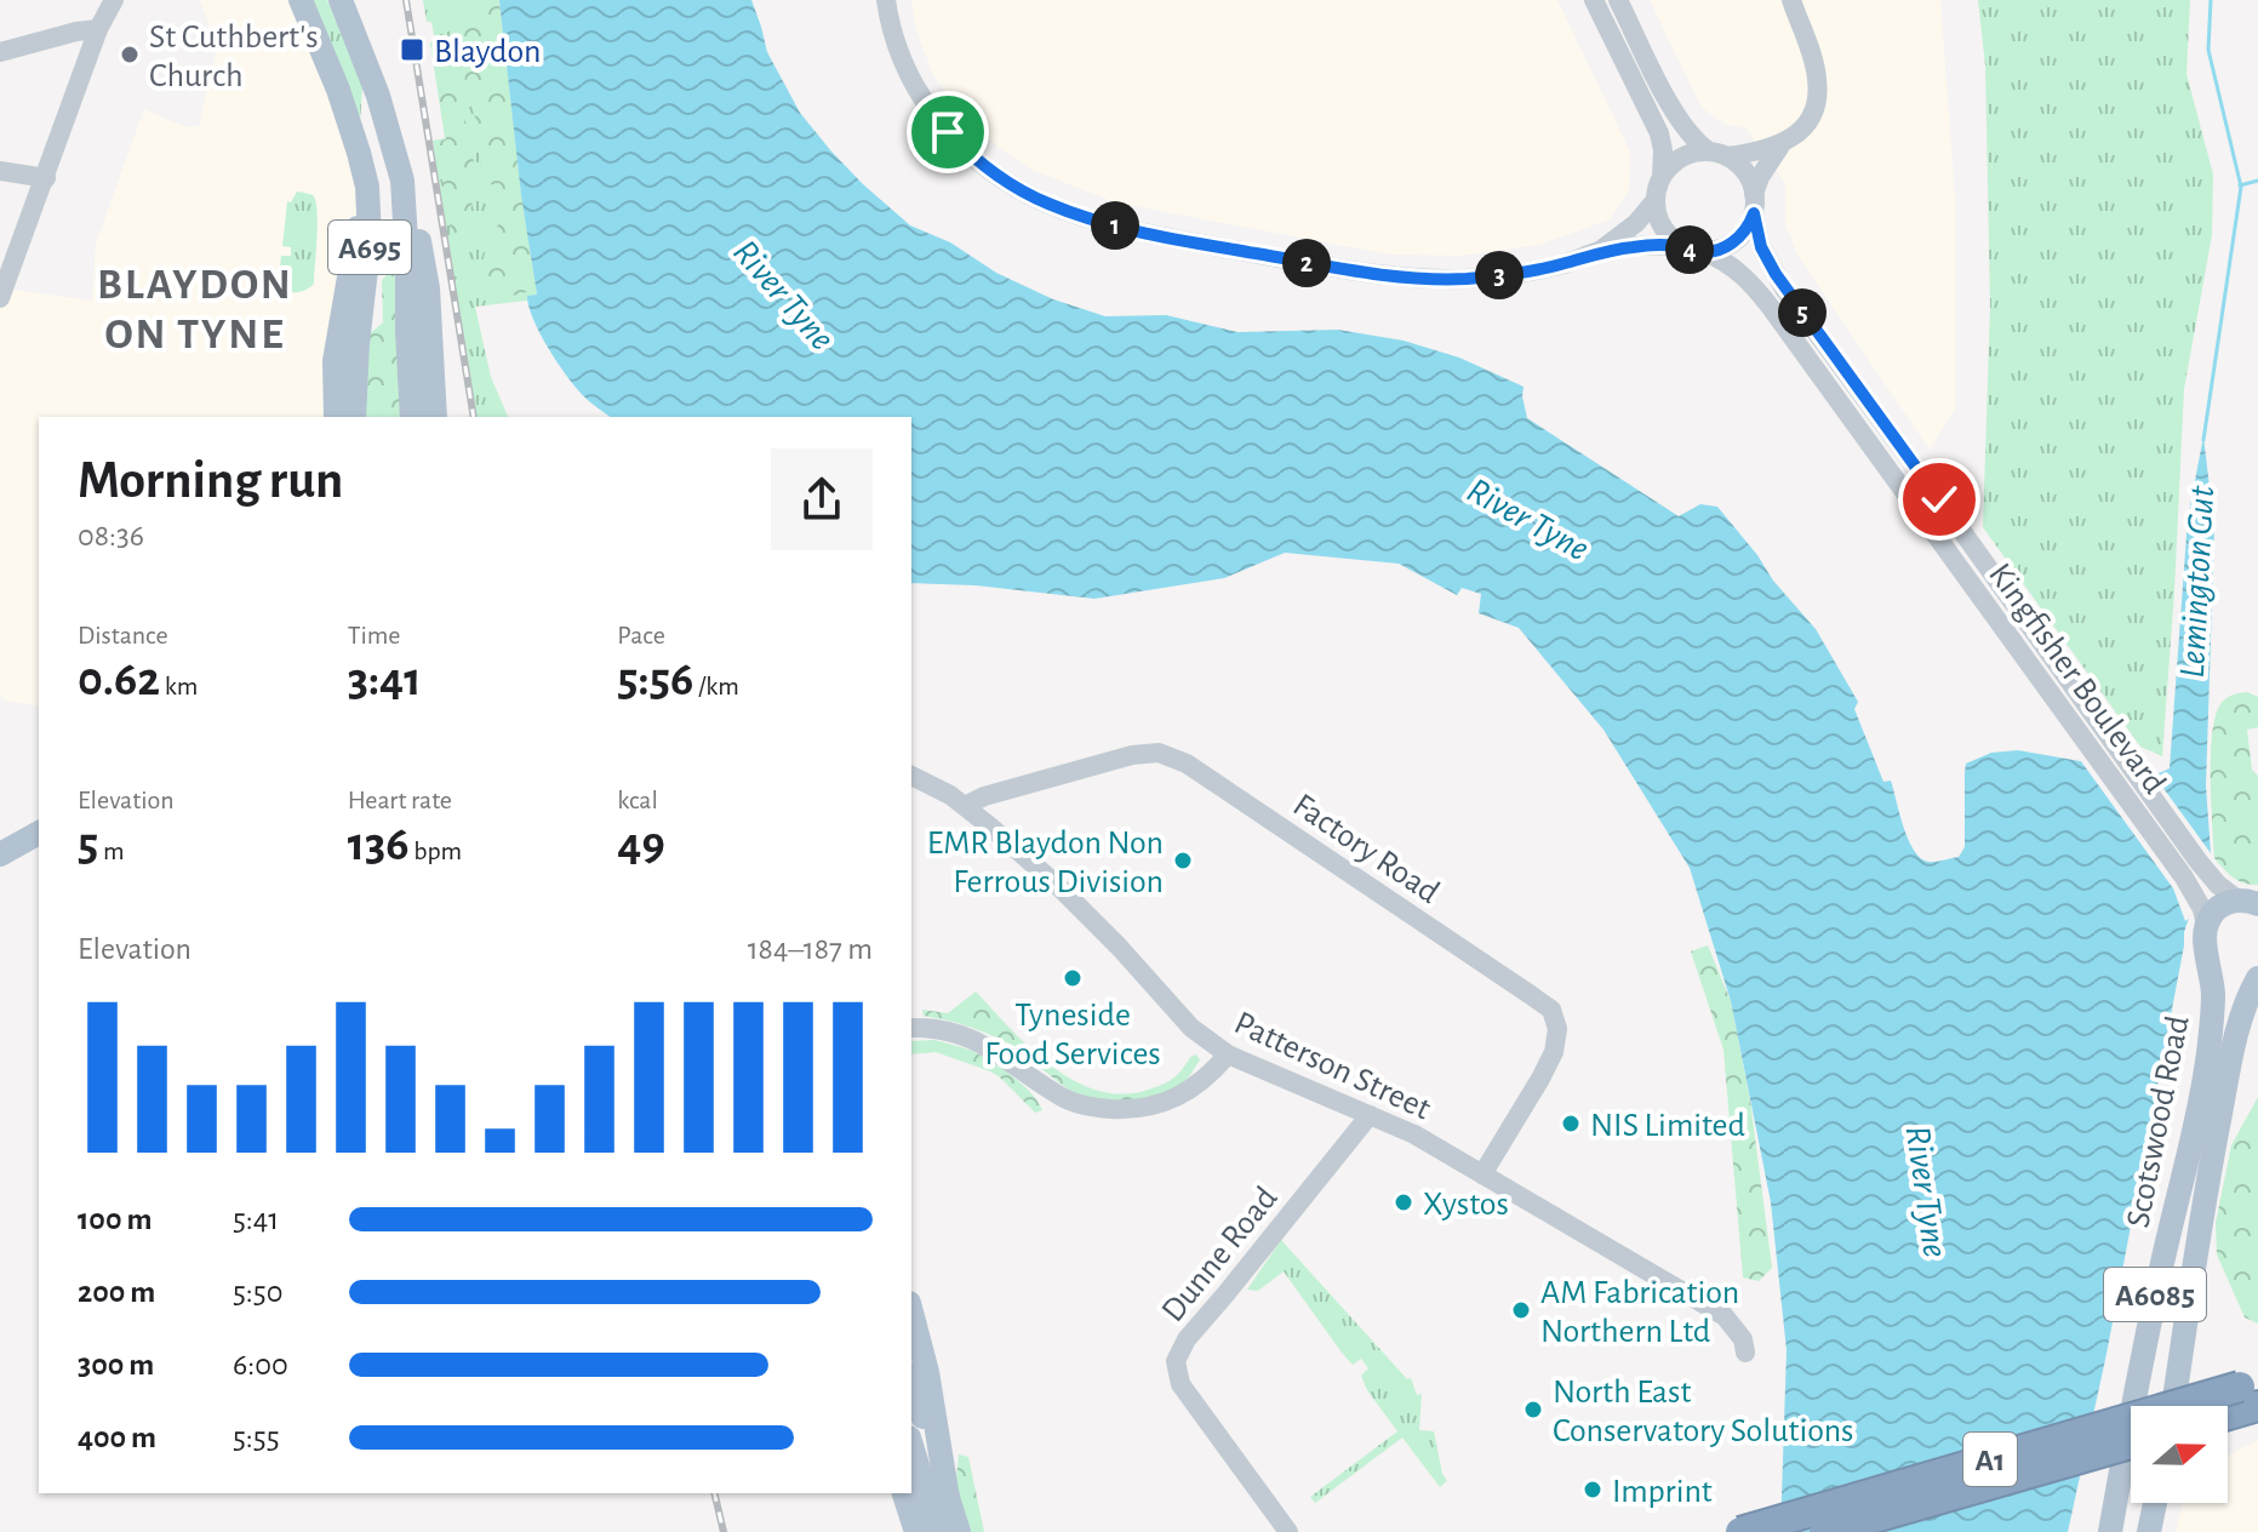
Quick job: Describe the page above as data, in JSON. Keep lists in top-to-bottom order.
{
  "streets": {
    "highway": ["A1"],
    "main road": ["A695", "Scotswood Road", "A6085"],
    "street": [
      "Kingfisher Boulevard",
      "Factory Road",
      "Patterson Street",
      "Dunne Road"
    ]
  },
  "crossings": [
    ["Kingfisher Boulevard", "Scotswood Road"],
    ["Factory Road", "Patterson Street"],
    ["Patterson Street", "Dunne Road"]
  ],
  "districts": ["BLAYDON ON TYNE"],
  "water": ["River Tyne", "Lemington Gut"],
  "places": {
    "transit": ["Blaydon"],
    "other": [
      "St Cuthbert's Church",
      "EMR Blaydon Non Ferrous Division",
      "Tyneside Food Services",
      "NIS Limited",
      "Xystos",
      "AM Fabrication Northern Ltd",
      "North East Conservatory Solutions",
      "Imprint"
    ]
  },
  "north": "right",
  "page": {
    "pins": [
      "1",
      "4",
      "2",
      "3",
      "5"
    ],
    "heading": ["Morning run", "08:36"],
    "stats": [
      ["Distance", "0.62 km"],
      ["Time", "3:41"],
      ["Pace", "5:56 /km"],
      ["Elevation", "5 m"],
      ["Heart rate", "136 bpm"],
      ["kcal", "49"]
    ],
    "chart": ["Elevation", "184–187 m"],
    "list": [
      {
        "name": "100 m",
        "note": "5:41"
      },
      {
        "name": "200 m",
        "note": "5:50"
      },
      {
        "name": "300 m",
        "note": "6:00"
      },
      {
        "name": "400 m",
        "note": "5:55"
      }
    ]
  }
}
